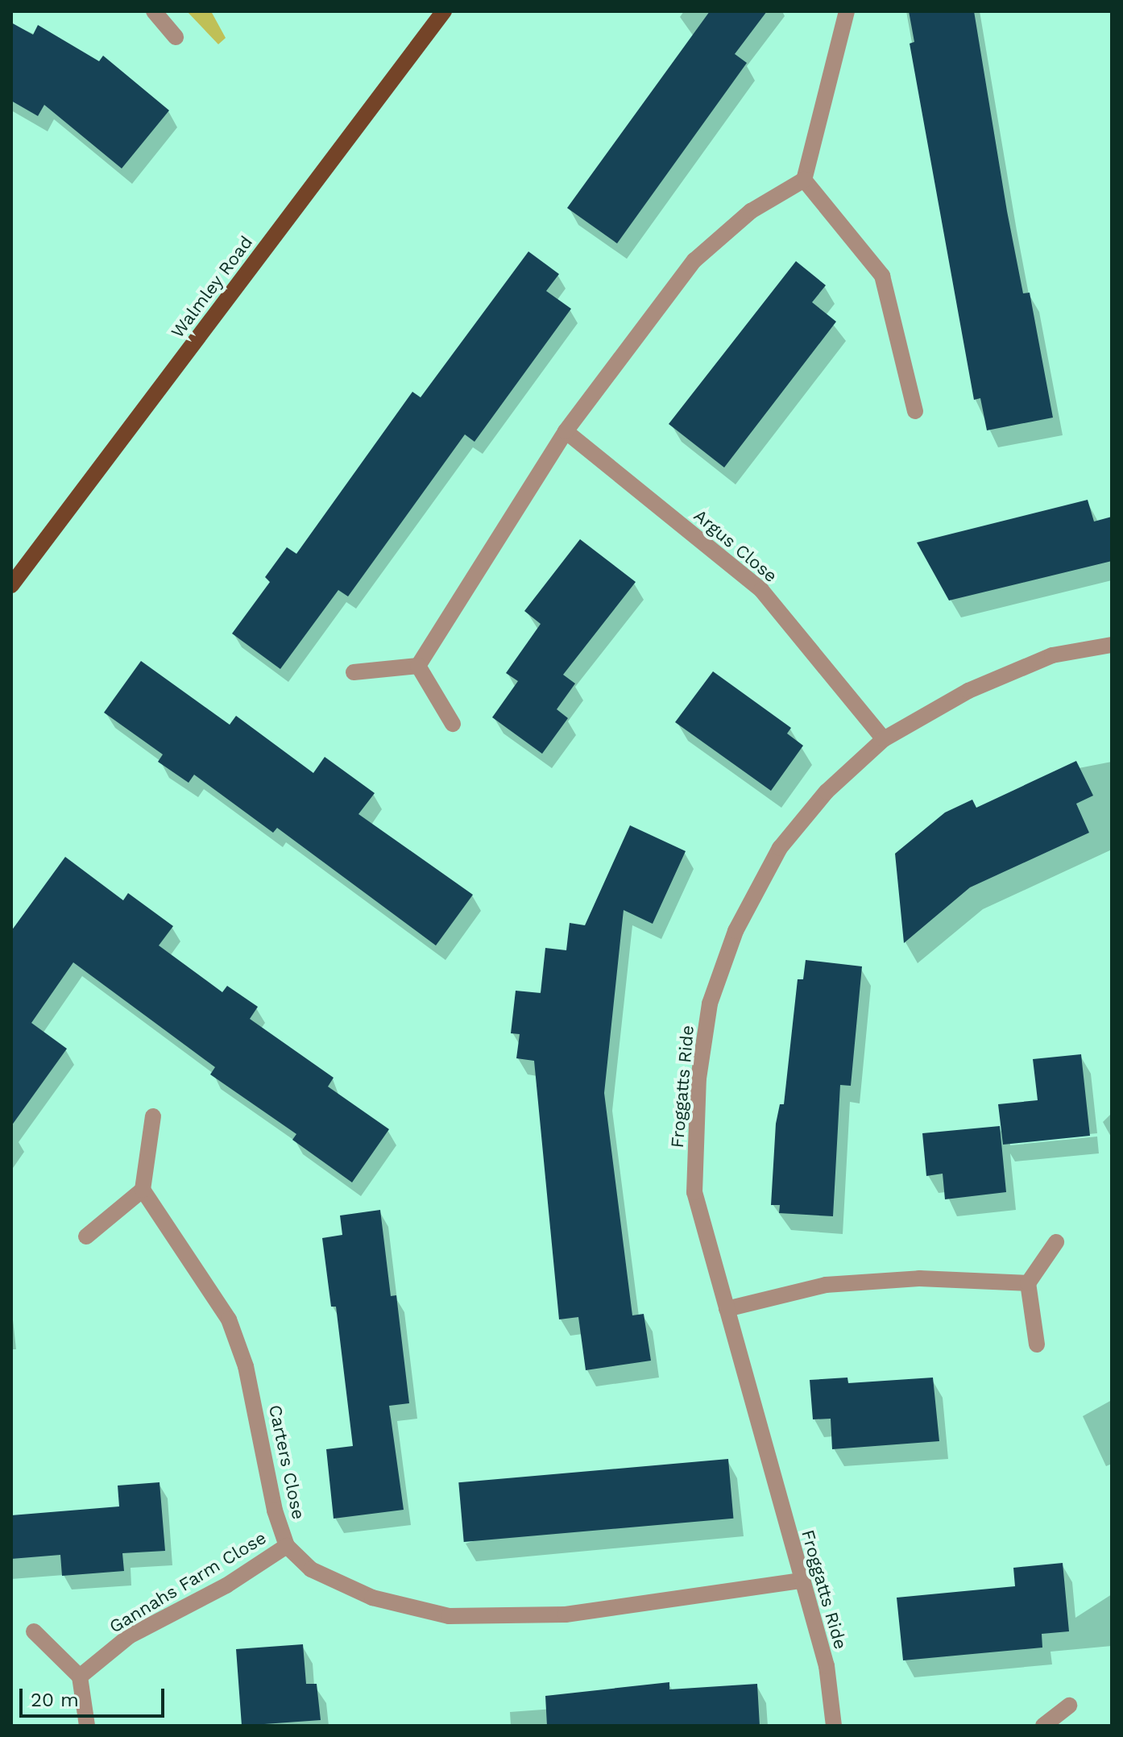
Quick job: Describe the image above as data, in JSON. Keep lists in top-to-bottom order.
{
  "streets": {
    "main road": ["Walmley Road"],
    "street": [
      "Argus Close",
      "Froggatts Ride",
      "Carters Close",
      "Gannahs Farm Close"
    ]
  },
  "crossings": [
    ["Argus Close", "Froggatts Ride"],
    ["Froggatts Ride", "Carters Close"],
    ["Carters Close", "Gannahs Farm Close"]
  ],
  "scale_bar": "20 m"
}
